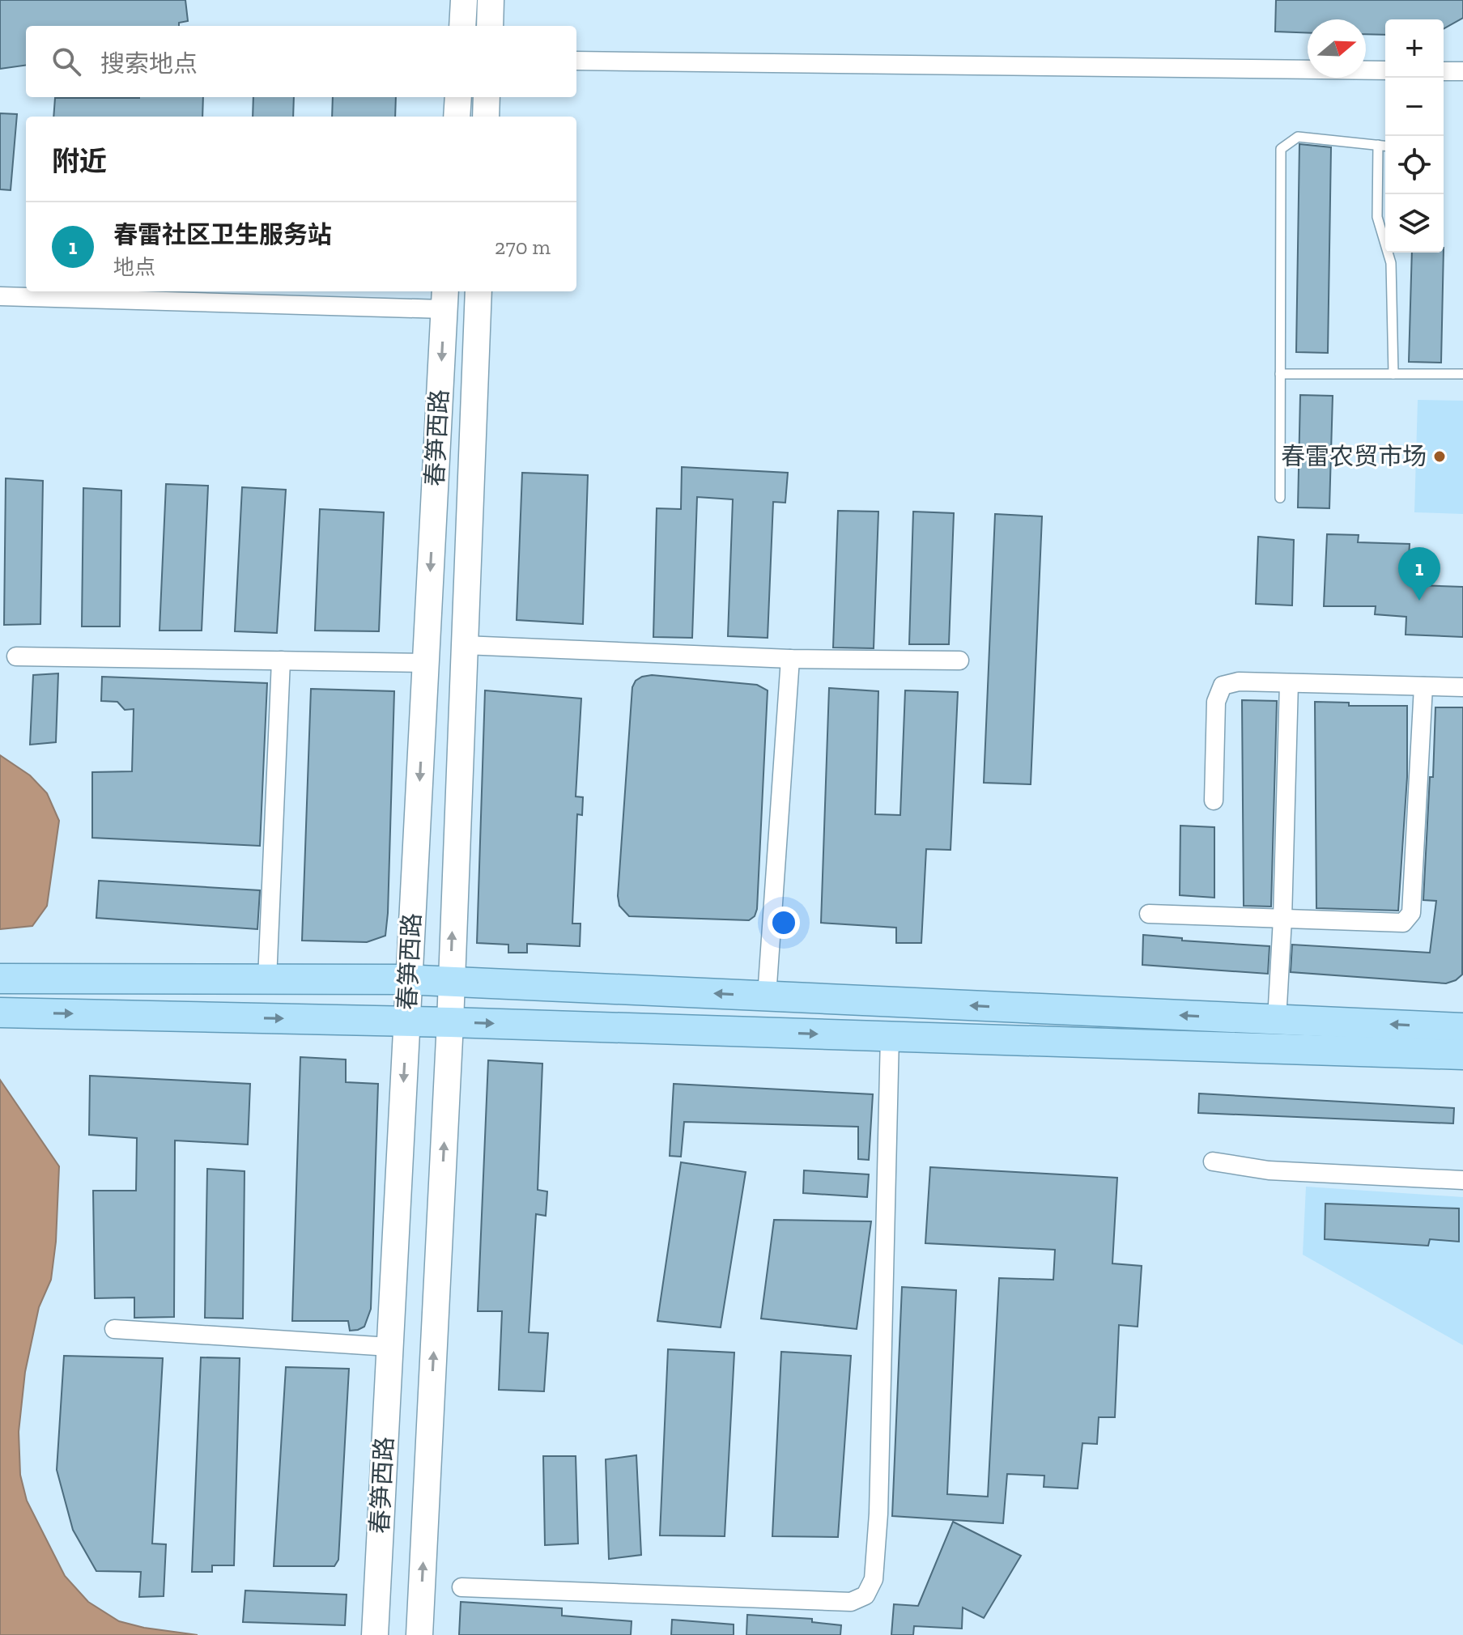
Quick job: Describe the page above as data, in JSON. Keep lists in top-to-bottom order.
{
  "streets": {
    "main road": ["春笋西路"]
  },
  "places": ["春雷农贸市场"],
  "north": "right",
  "page": {
    "map_buttons": ["+", "−"],
    "search": "搜索地点",
    "heading": "附近",
    "list": [
      {
        "mark": "1",
        "name": "春雷社区卫生服务站",
        "note": "地点",
        "value": "270 m"
      }
    ],
    "pins": "1"
  }
}
